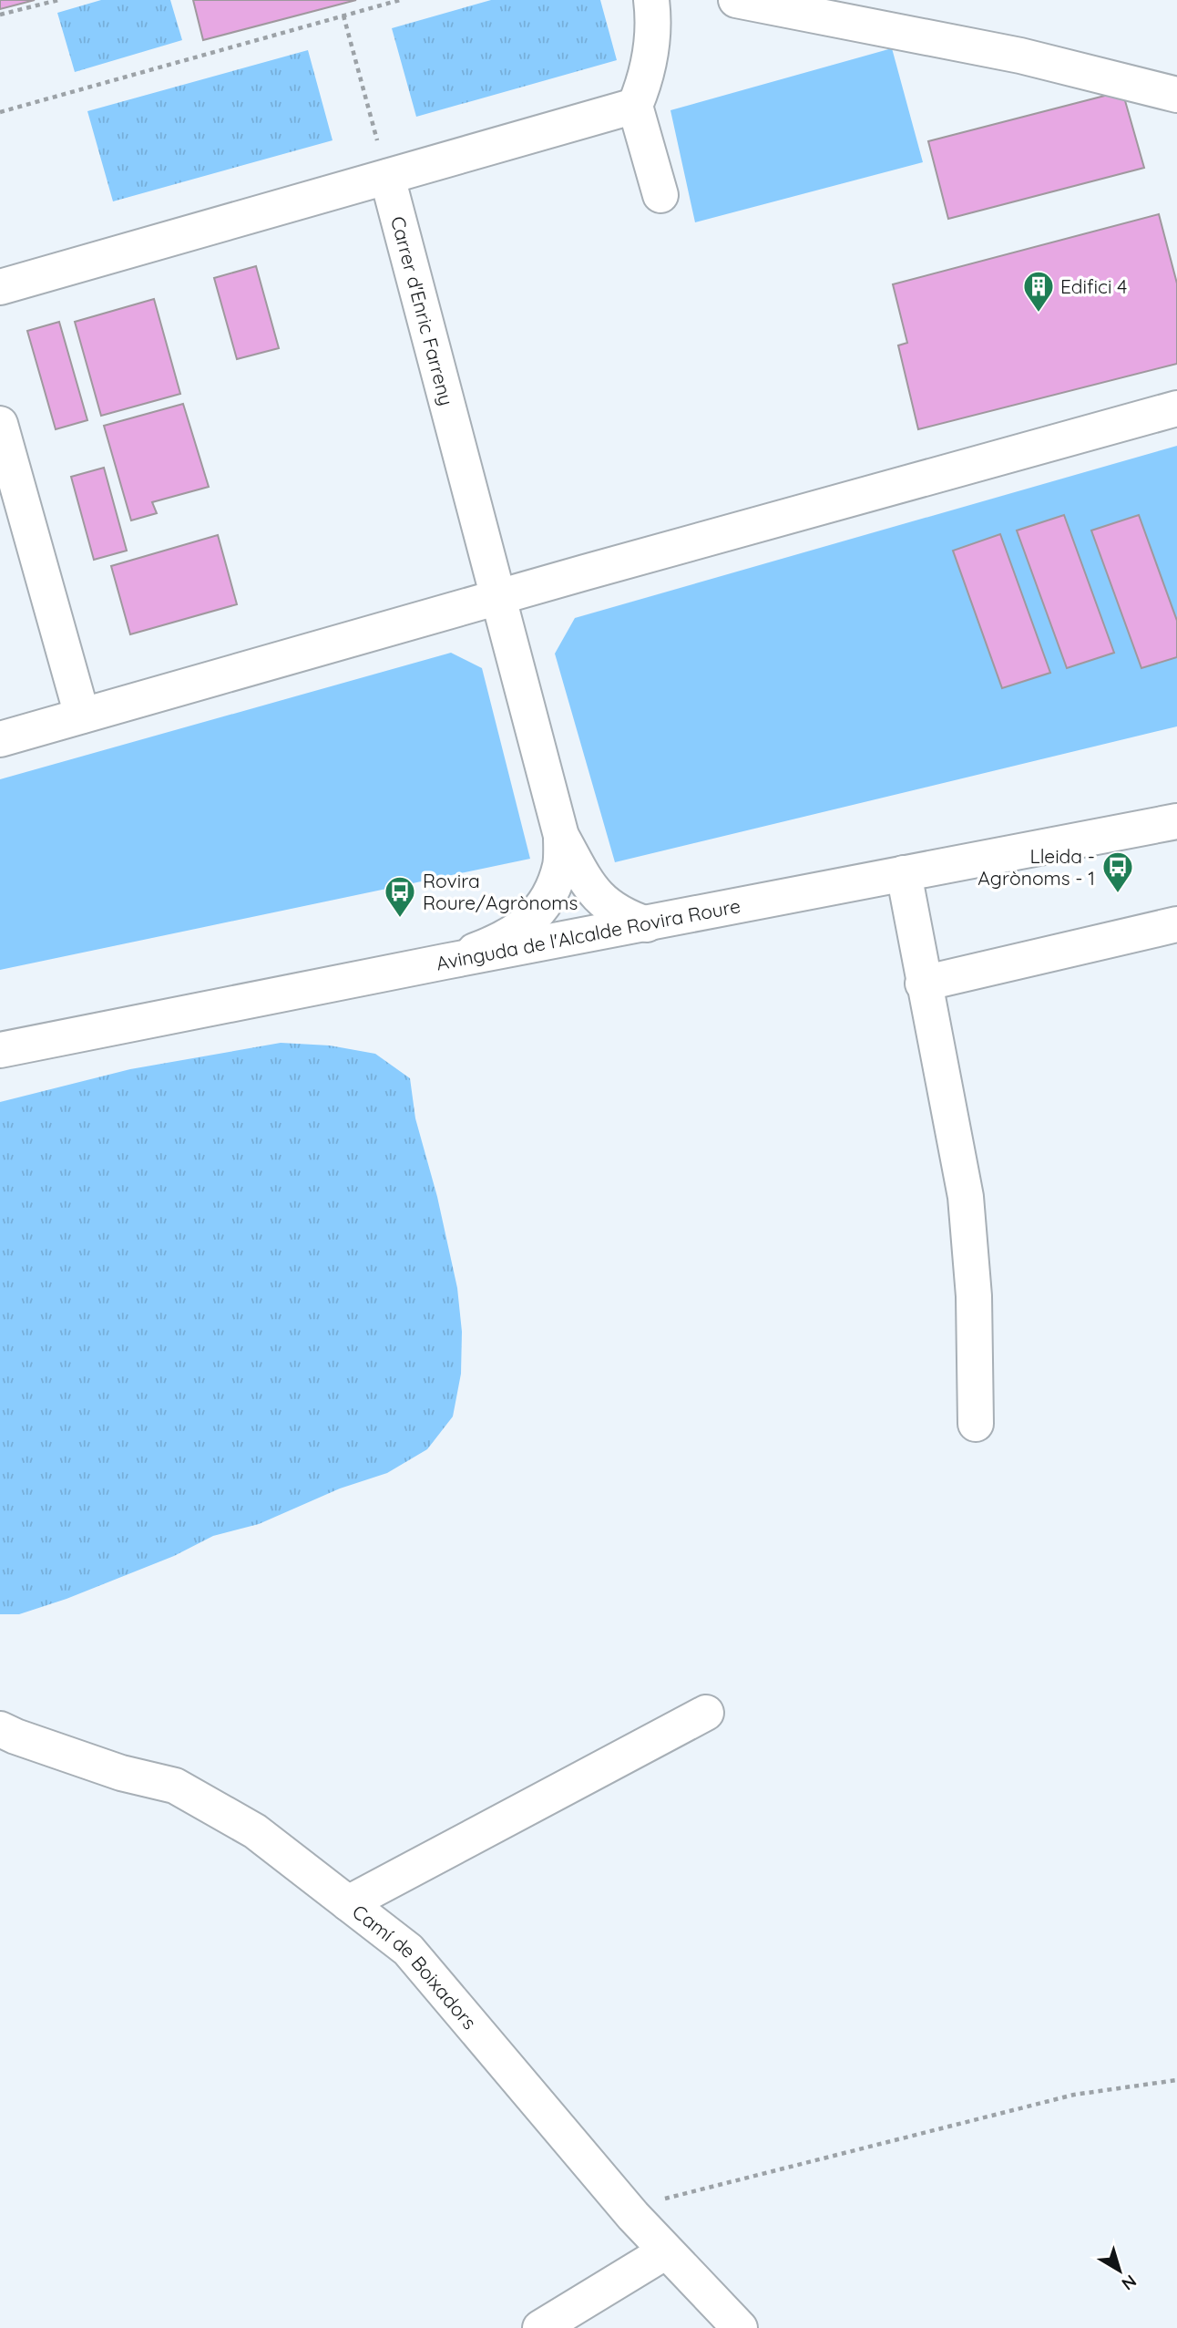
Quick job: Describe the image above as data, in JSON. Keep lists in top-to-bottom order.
{
  "streets": {
    "street": ["Carrer d'Enric Farreny", "Avinguda de l'Alcalde Rovira Roure", "Camí de Boixadors"]
  },
  "places": {
    "building": ["Edifici 4"],
    "bus stop": ["Lleida - Agrònoms - 1", "Rovira Roure/Agrònoms"]
  },
  "north": "bottom right"
}
